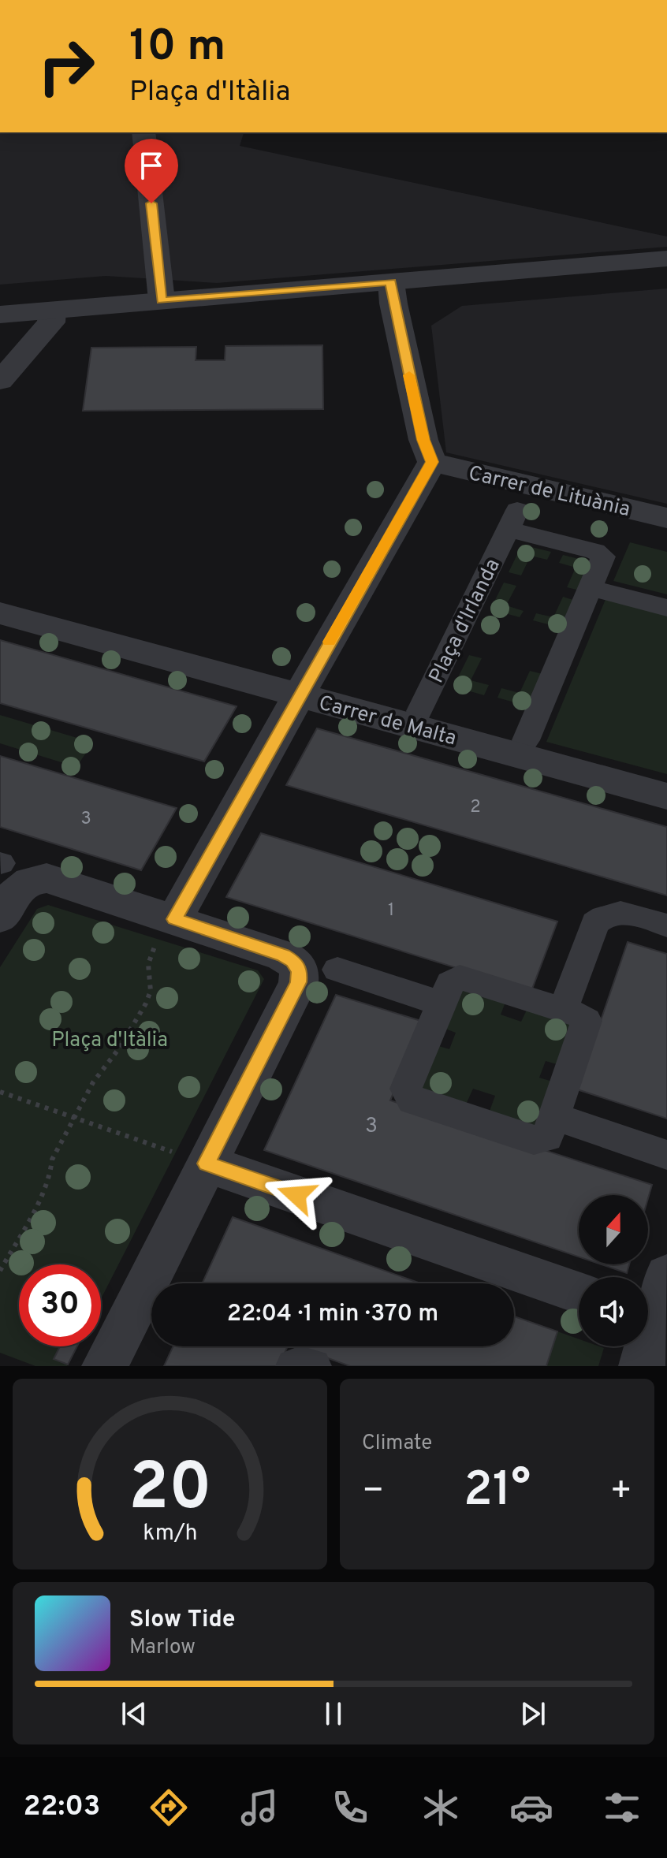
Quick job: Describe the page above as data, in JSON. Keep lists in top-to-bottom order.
{
  "streets": {
    "street": ["Carrer de Lituània", "Plaça d'Irlanda", "Carrer de Malta"]
  },
  "parks": ["Plaça d'Itàlia"],
  "house_numbers": [
    "2",
    "3",
    "1",
    "3"
  ],
  "north": "top",
  "page": {
    "turn": ["10 m", "Plaça d'Itàlia"],
    "limit": "30",
    "trip": "22:04 · 1 min · 370 m",
    "tile": "Climate",
    "heat": ["−", "21°", "+"],
    "song": ["Slow Tide", "Marlow"],
    "tabs": "22:03",
    "gauge": ["20", "km/h"]
  }
}
